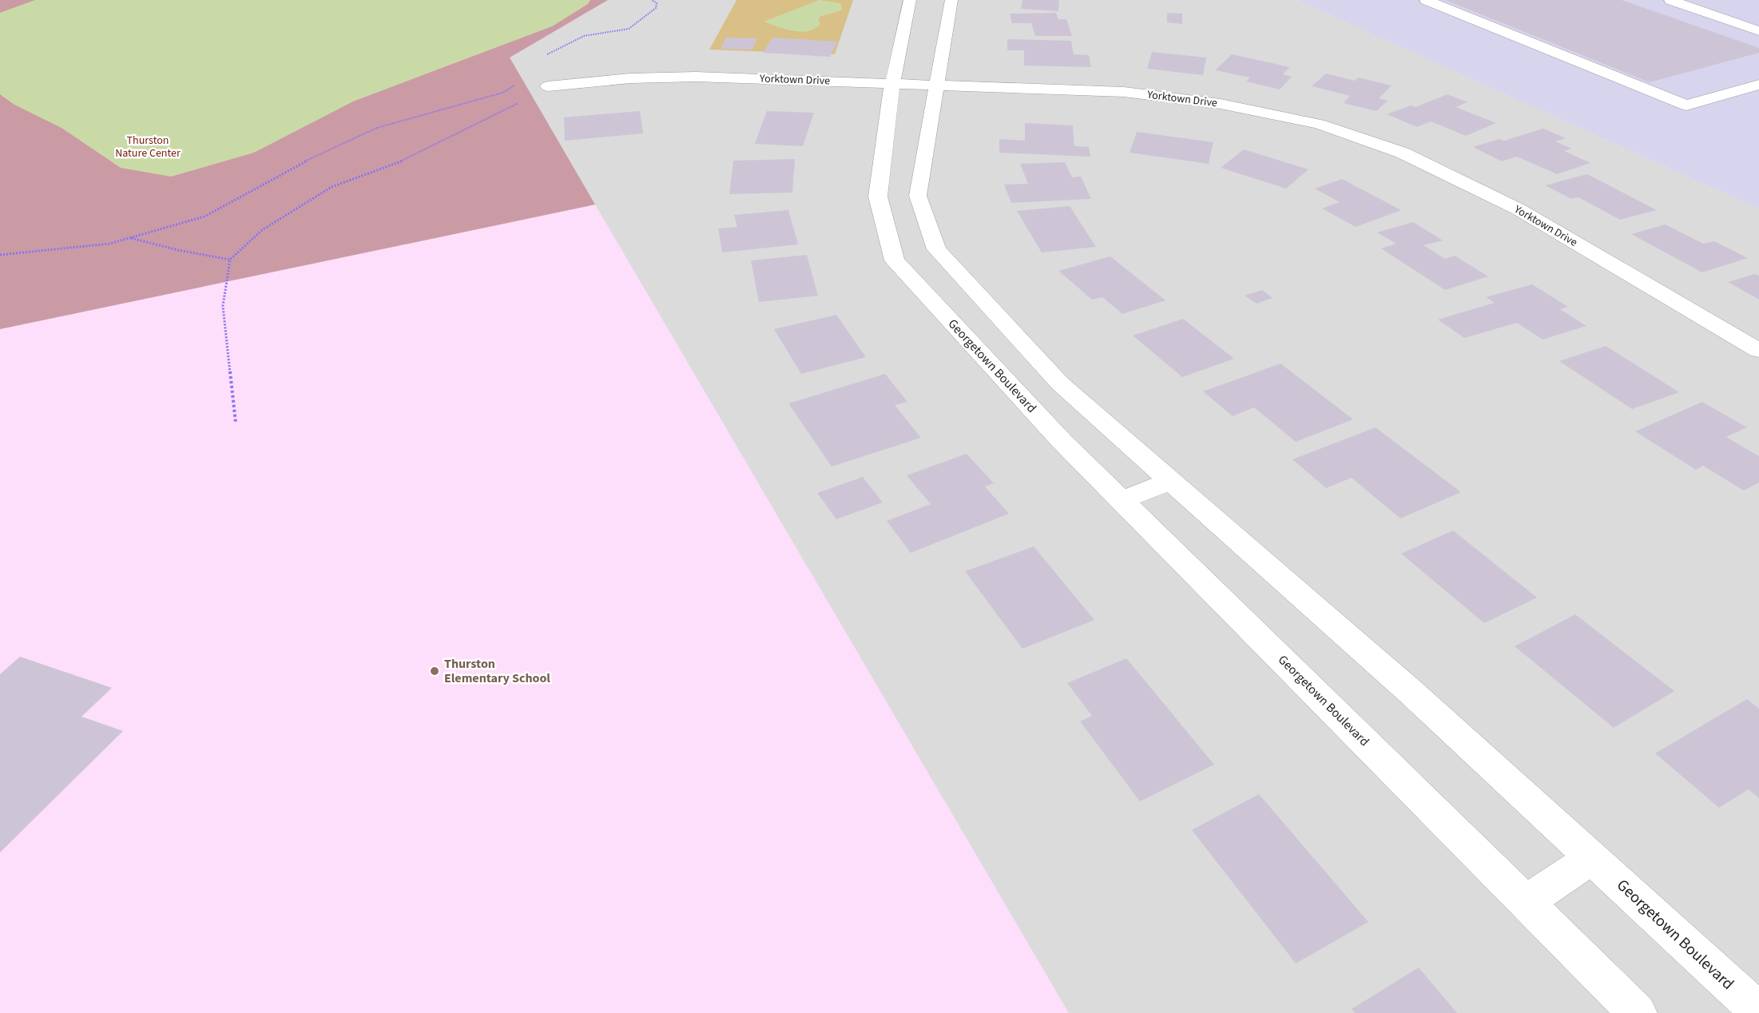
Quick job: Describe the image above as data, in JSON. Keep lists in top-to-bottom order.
{
  "streets": {
    "street": ["Yorktown Drive", "Georgetown Boulevard"]
  },
  "crossings": [
    ["Yorktown Drive", "Georgetown Boulevard"]
  ],
  "parks": ["Thurston Nature Center"],
  "places": ["Thurston Elementary School"]
}
